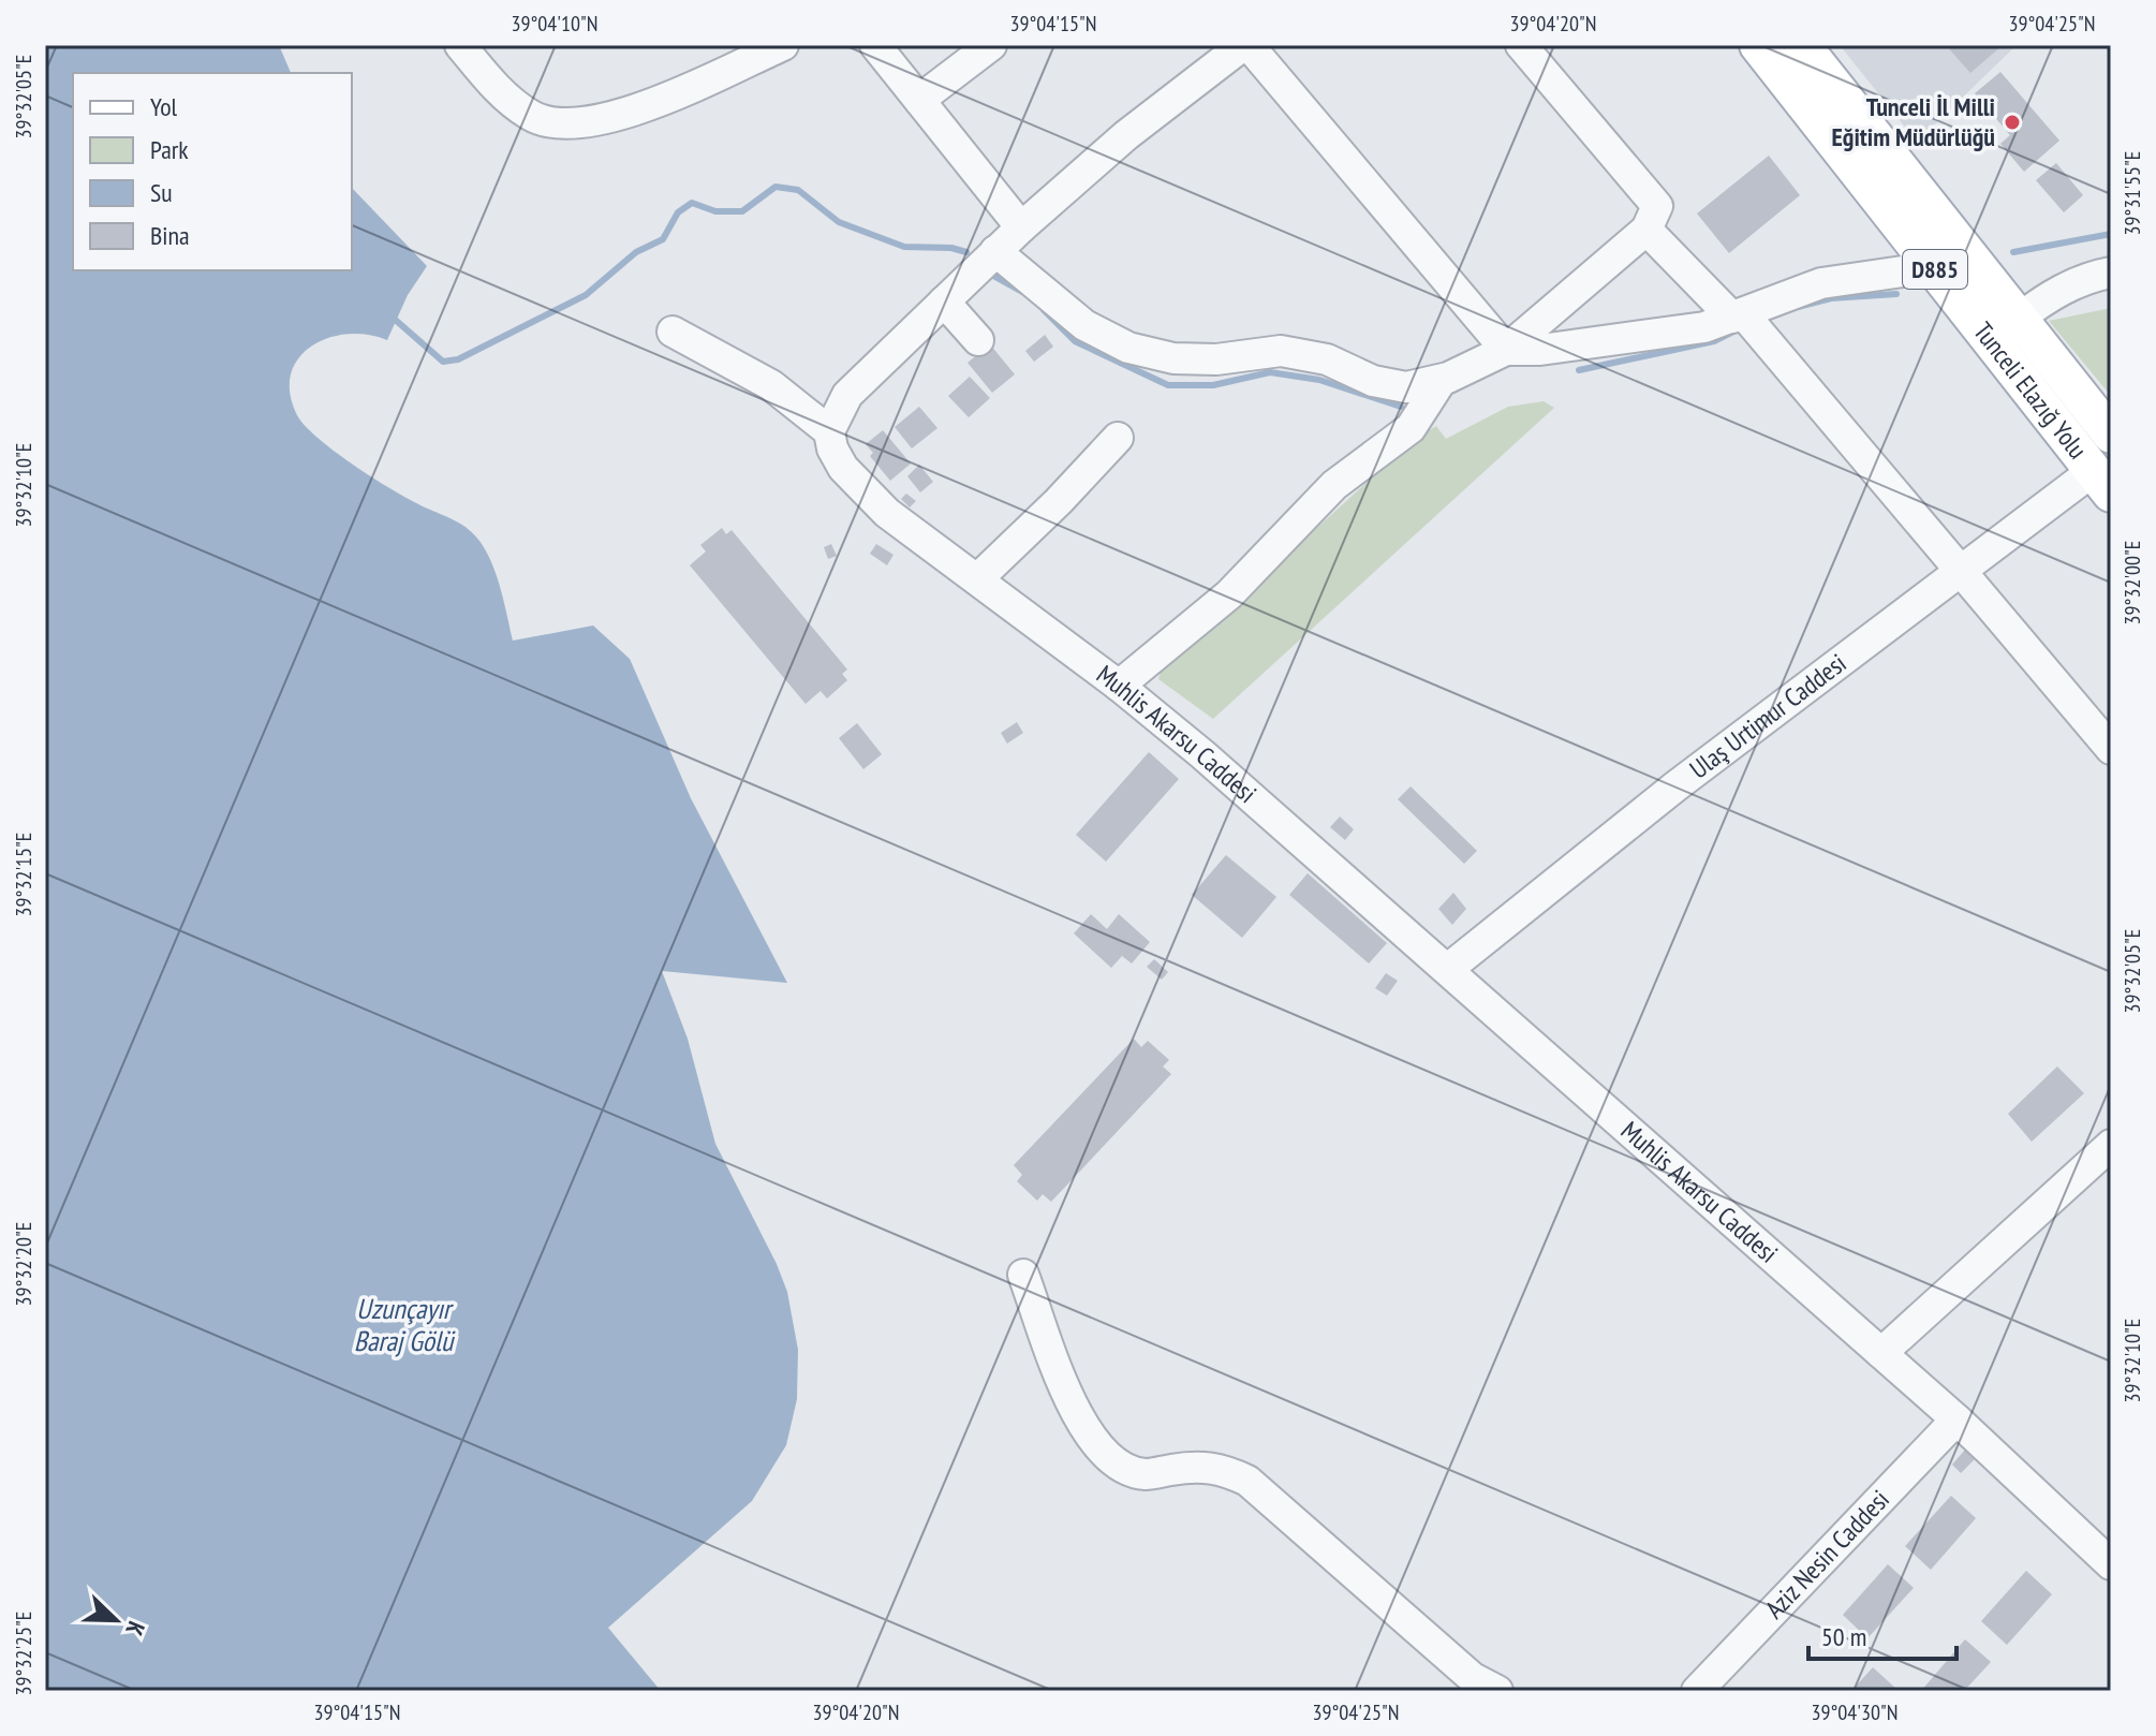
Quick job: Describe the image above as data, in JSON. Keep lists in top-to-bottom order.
{
  "streets": {
    "main road": ["D885", "Tunceli Elazığ Yolu"],
    "street": ["Ulaş Urtimur Caddesi", "Muhlis Akarsu Caddesi", "Aziz Nesin Caddesi"]
  },
  "crossings": [
    ["Tunceli Elazığ Yolu", "Ulaş Urtimur Caddesi"],
    ["Ulaş Urtimur Caddesi", "Muhlis Akarsu Caddesi"],
    ["Muhlis Akarsu Caddesi", "Aziz Nesin Caddesi"]
  ],
  "water": ["Uzunçayır Baraj Gölü"],
  "places": ["Tunceli İl Milli Eğitim Müdürlüğü"],
  "legend": [
    "Yol",
    "Park",
    "Su",
    "Bina"
  ],
  "scale_bar": "50 m",
  "north": "bottom right",
  "coordinates": [
    "39°04'10\"N",
    "39°04'15\"N",
    "39°04'20\"N",
    "39°04'25\"N",
    "39°32'05\"E",
    "39°31'55\"E",
    "39°32'10\"E",
    "39°32'00\"E",
    "39°32'15\"E",
    "39°32'20\"E",
    "39°32'25\"E",
    "39°04'30\"N"
  ]
}
